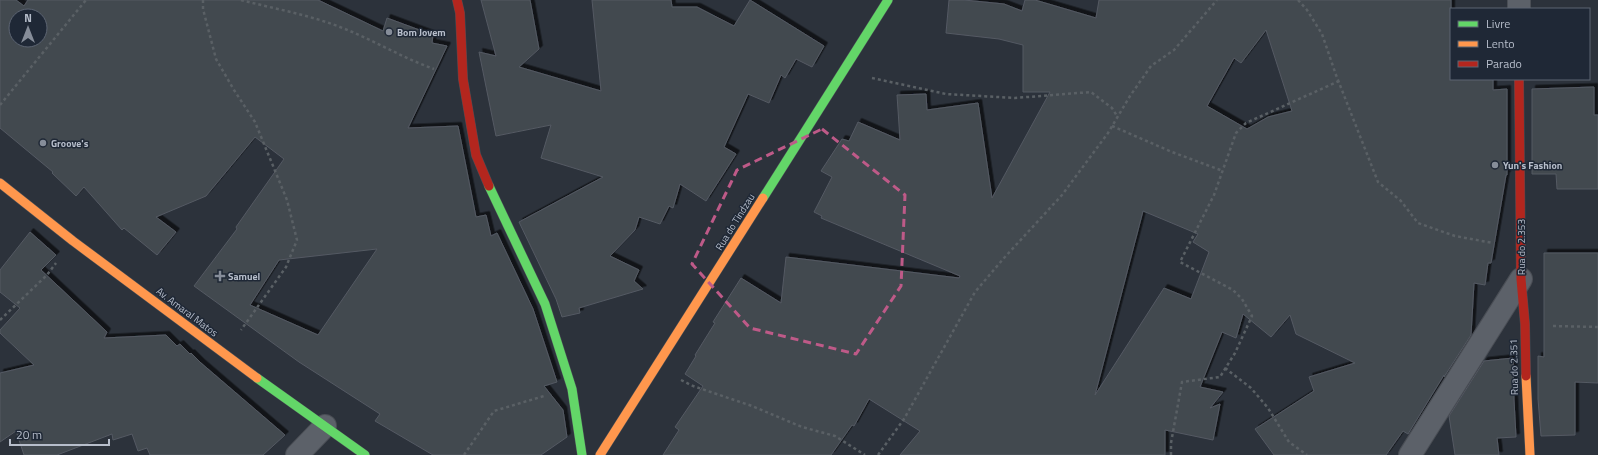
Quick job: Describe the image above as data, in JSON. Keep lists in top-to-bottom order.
{
  "streets": {
    "street": [
      "Rua do Tindzau",
      "Rua do 2.353",
      "Av. Amaral Matos",
      "Rua do 2.351"
    ]
  },
  "crossings": [
    ["Rua do 2.353", "Rua do 2.351"]
  ],
  "places": {
    "other": ["Bom Jovem", "Groove's", "Yun's Fashion"],
    "health": ["Samuel"]
  },
  "legend": ["Livre", "Lento", "Parado"],
  "scale_bar": "20 m",
  "north": "top"
}
